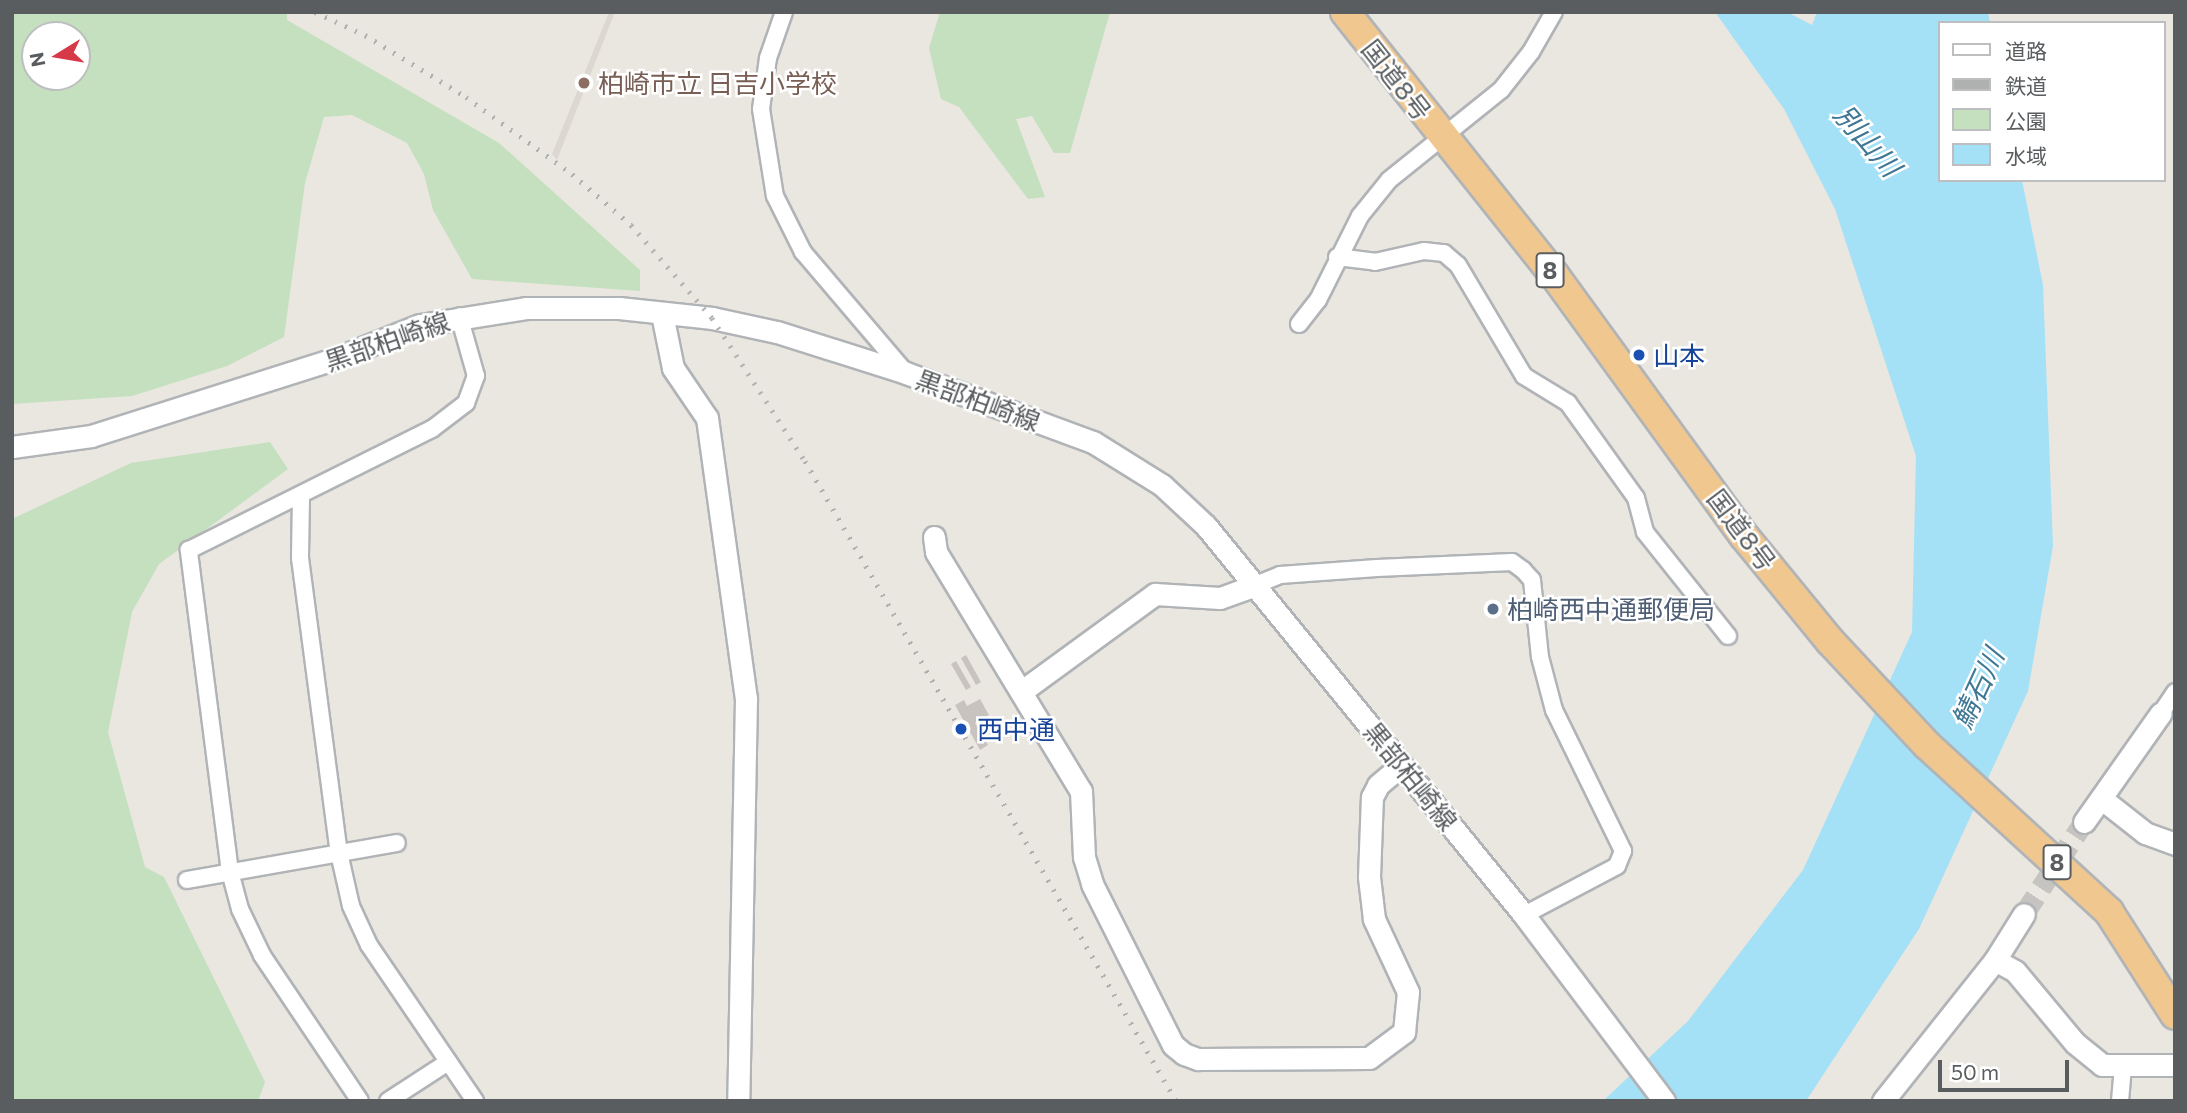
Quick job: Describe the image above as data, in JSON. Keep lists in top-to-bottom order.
{
  "streets": {
    "highway": ["国道8号", "8"],
    "street": ["黒部柏崎線"]
  },
  "water": ["別山川", "鯖石川"],
  "places": [
    "柏崎市立 日吉小学校",
    "山本",
    "柏崎西中通郵便局",
    "西中通"
  ],
  "legend": [
    "道路",
    "鉄道",
    "公園",
    "水域"
  ],
  "scale_bar": "50 m",
  "north": "left"
}
